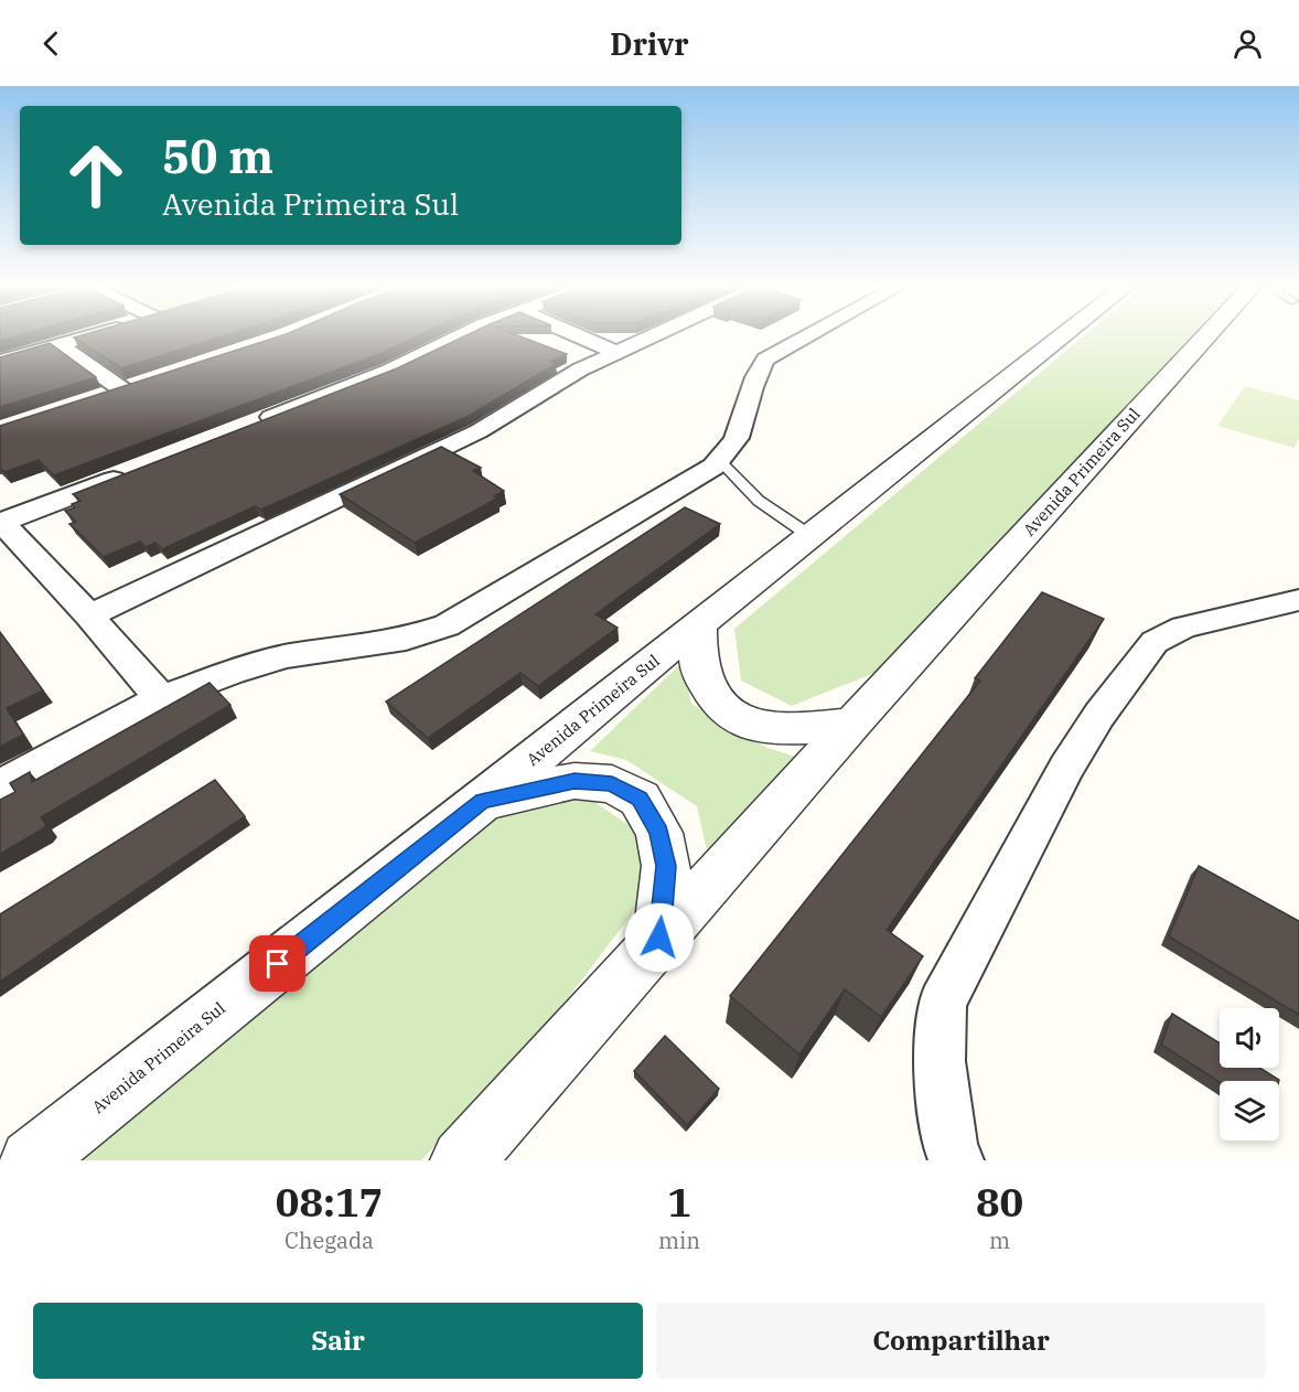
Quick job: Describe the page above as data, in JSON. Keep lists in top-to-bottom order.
{
  "streets": {
    "street": ["Avenida Primeira Sul"]
  },
  "page": {
    "header": "Drivr",
    "turn": ["50 m", "Avenida Primeira Sul"],
    "eta": [
      "08:17",
      "Chegada",
      "1",
      "min",
      "80",
      "m"
    ],
    "buttons": ["Sair", "Compartilhar"]
  }
}
